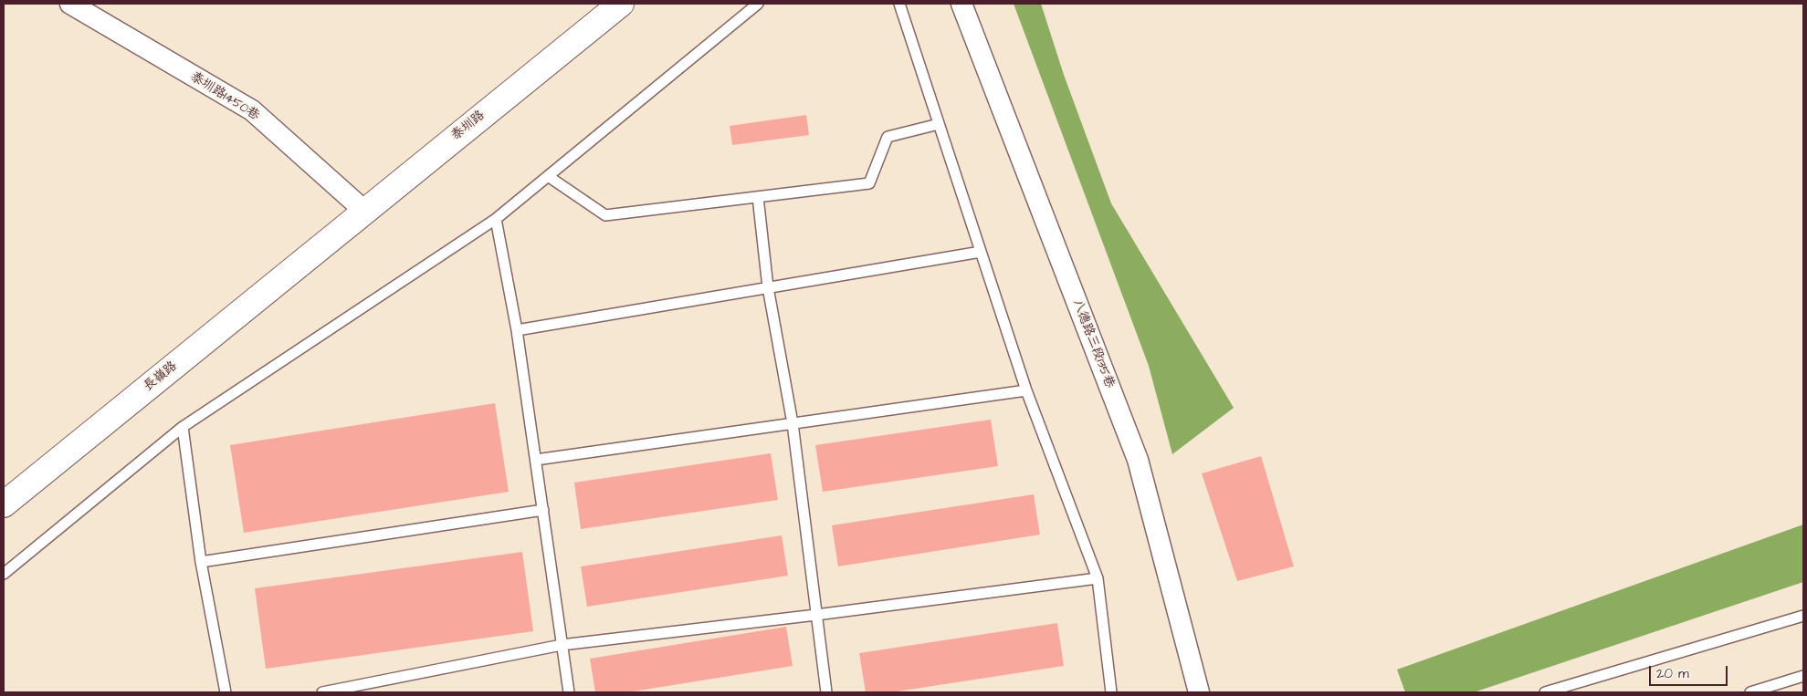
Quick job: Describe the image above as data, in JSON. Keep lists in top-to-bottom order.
{
  "streets": {
    "street": [
      "泰圳路1450巷",
      "泰圳路",
      "八德路三段135巷",
      "長嶺路"
    ]
  },
  "crossings": [
    ["泰圳路1450巷", "泰圳路"],
    ["泰圳路", "長嶺路"]
  ],
  "scale_bar": "20 m"
}
